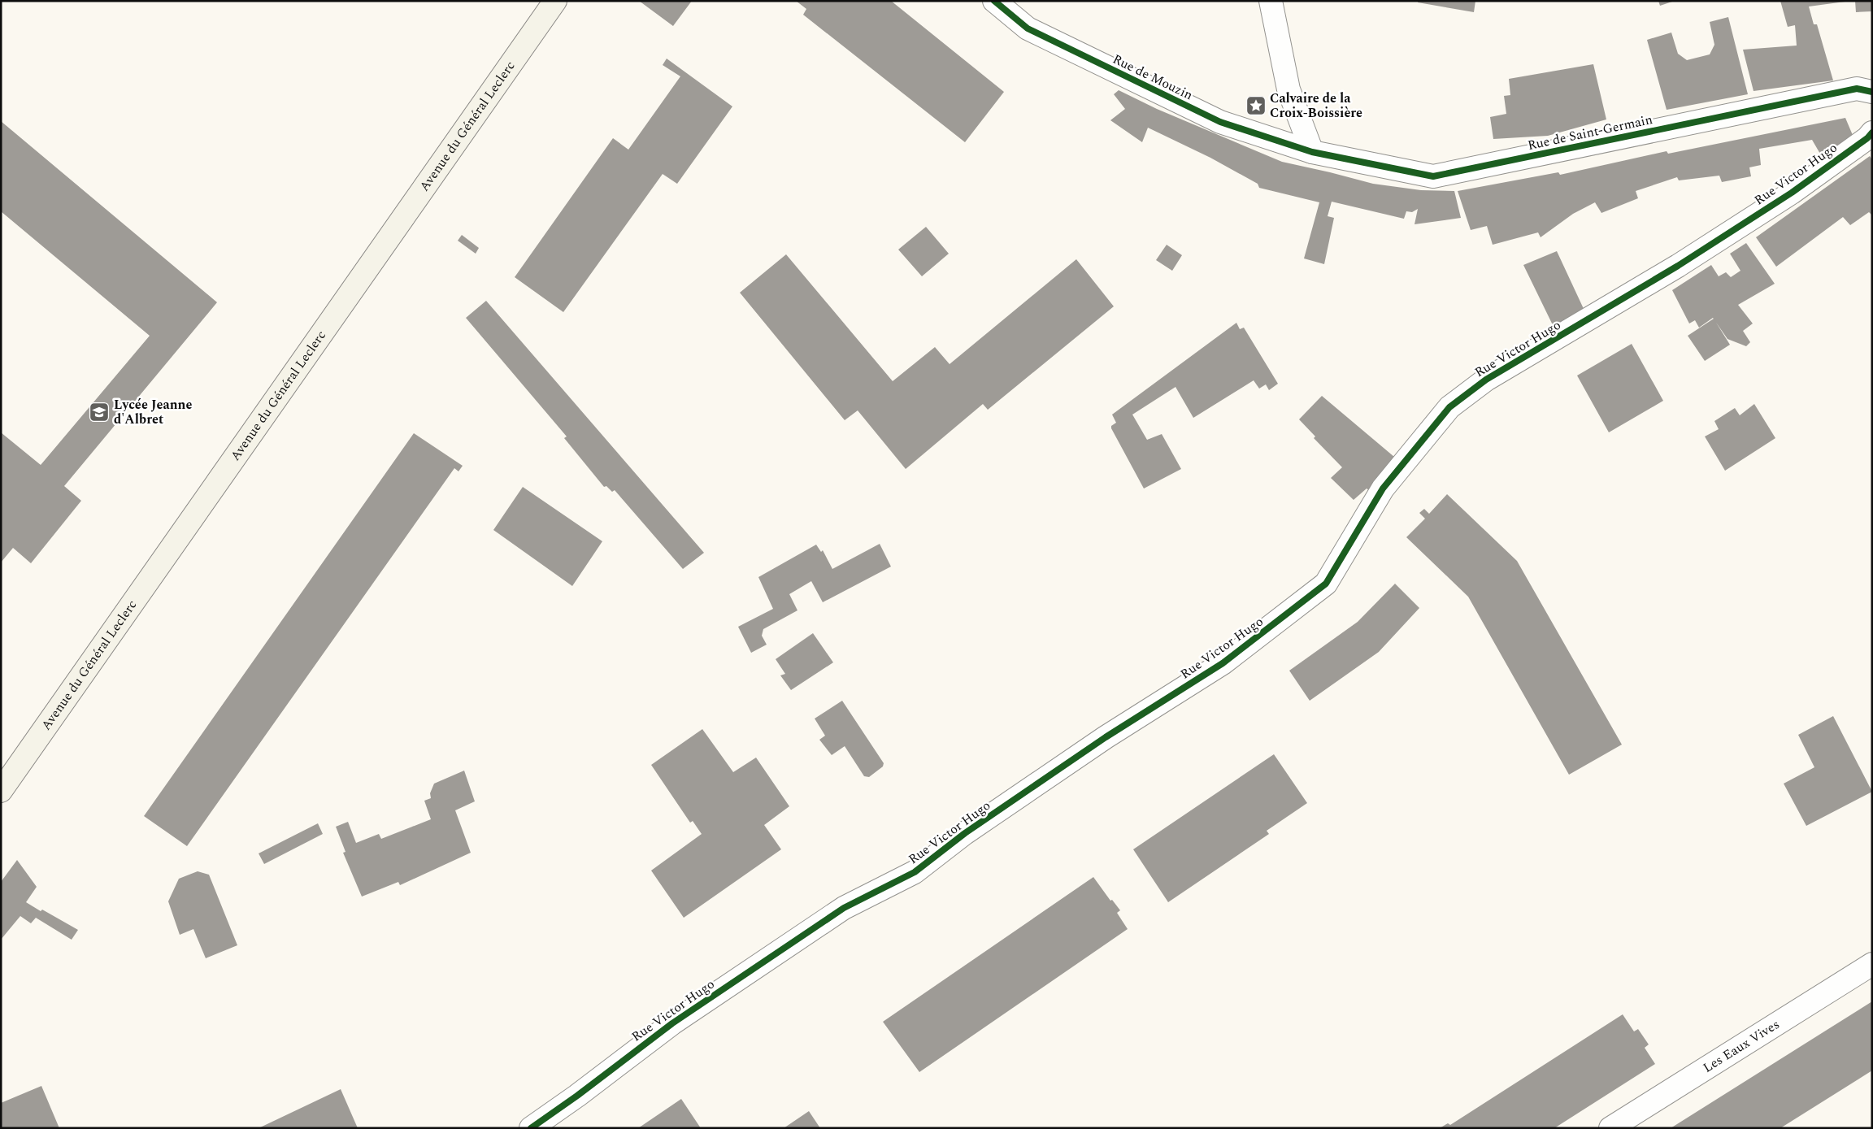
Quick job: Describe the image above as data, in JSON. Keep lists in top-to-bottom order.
{
  "streets": {
    "main road": ["Avenue du Général Leclerc"],
    "street": [
      "Rue de Mouzin",
      "Rue de Saint-Germain",
      "Rue Victor Hugo",
      "Les Eaux Vives"
    ]
  },
  "crossings": [
    ["Rue de Mouzin", "Rue de Saint-Germain"]
  ],
  "places": {
    "place": ["Calvaire de la Croix-Boissière"],
    "school or university": ["Lycée Jeanne d'Albret"]
  }
}
